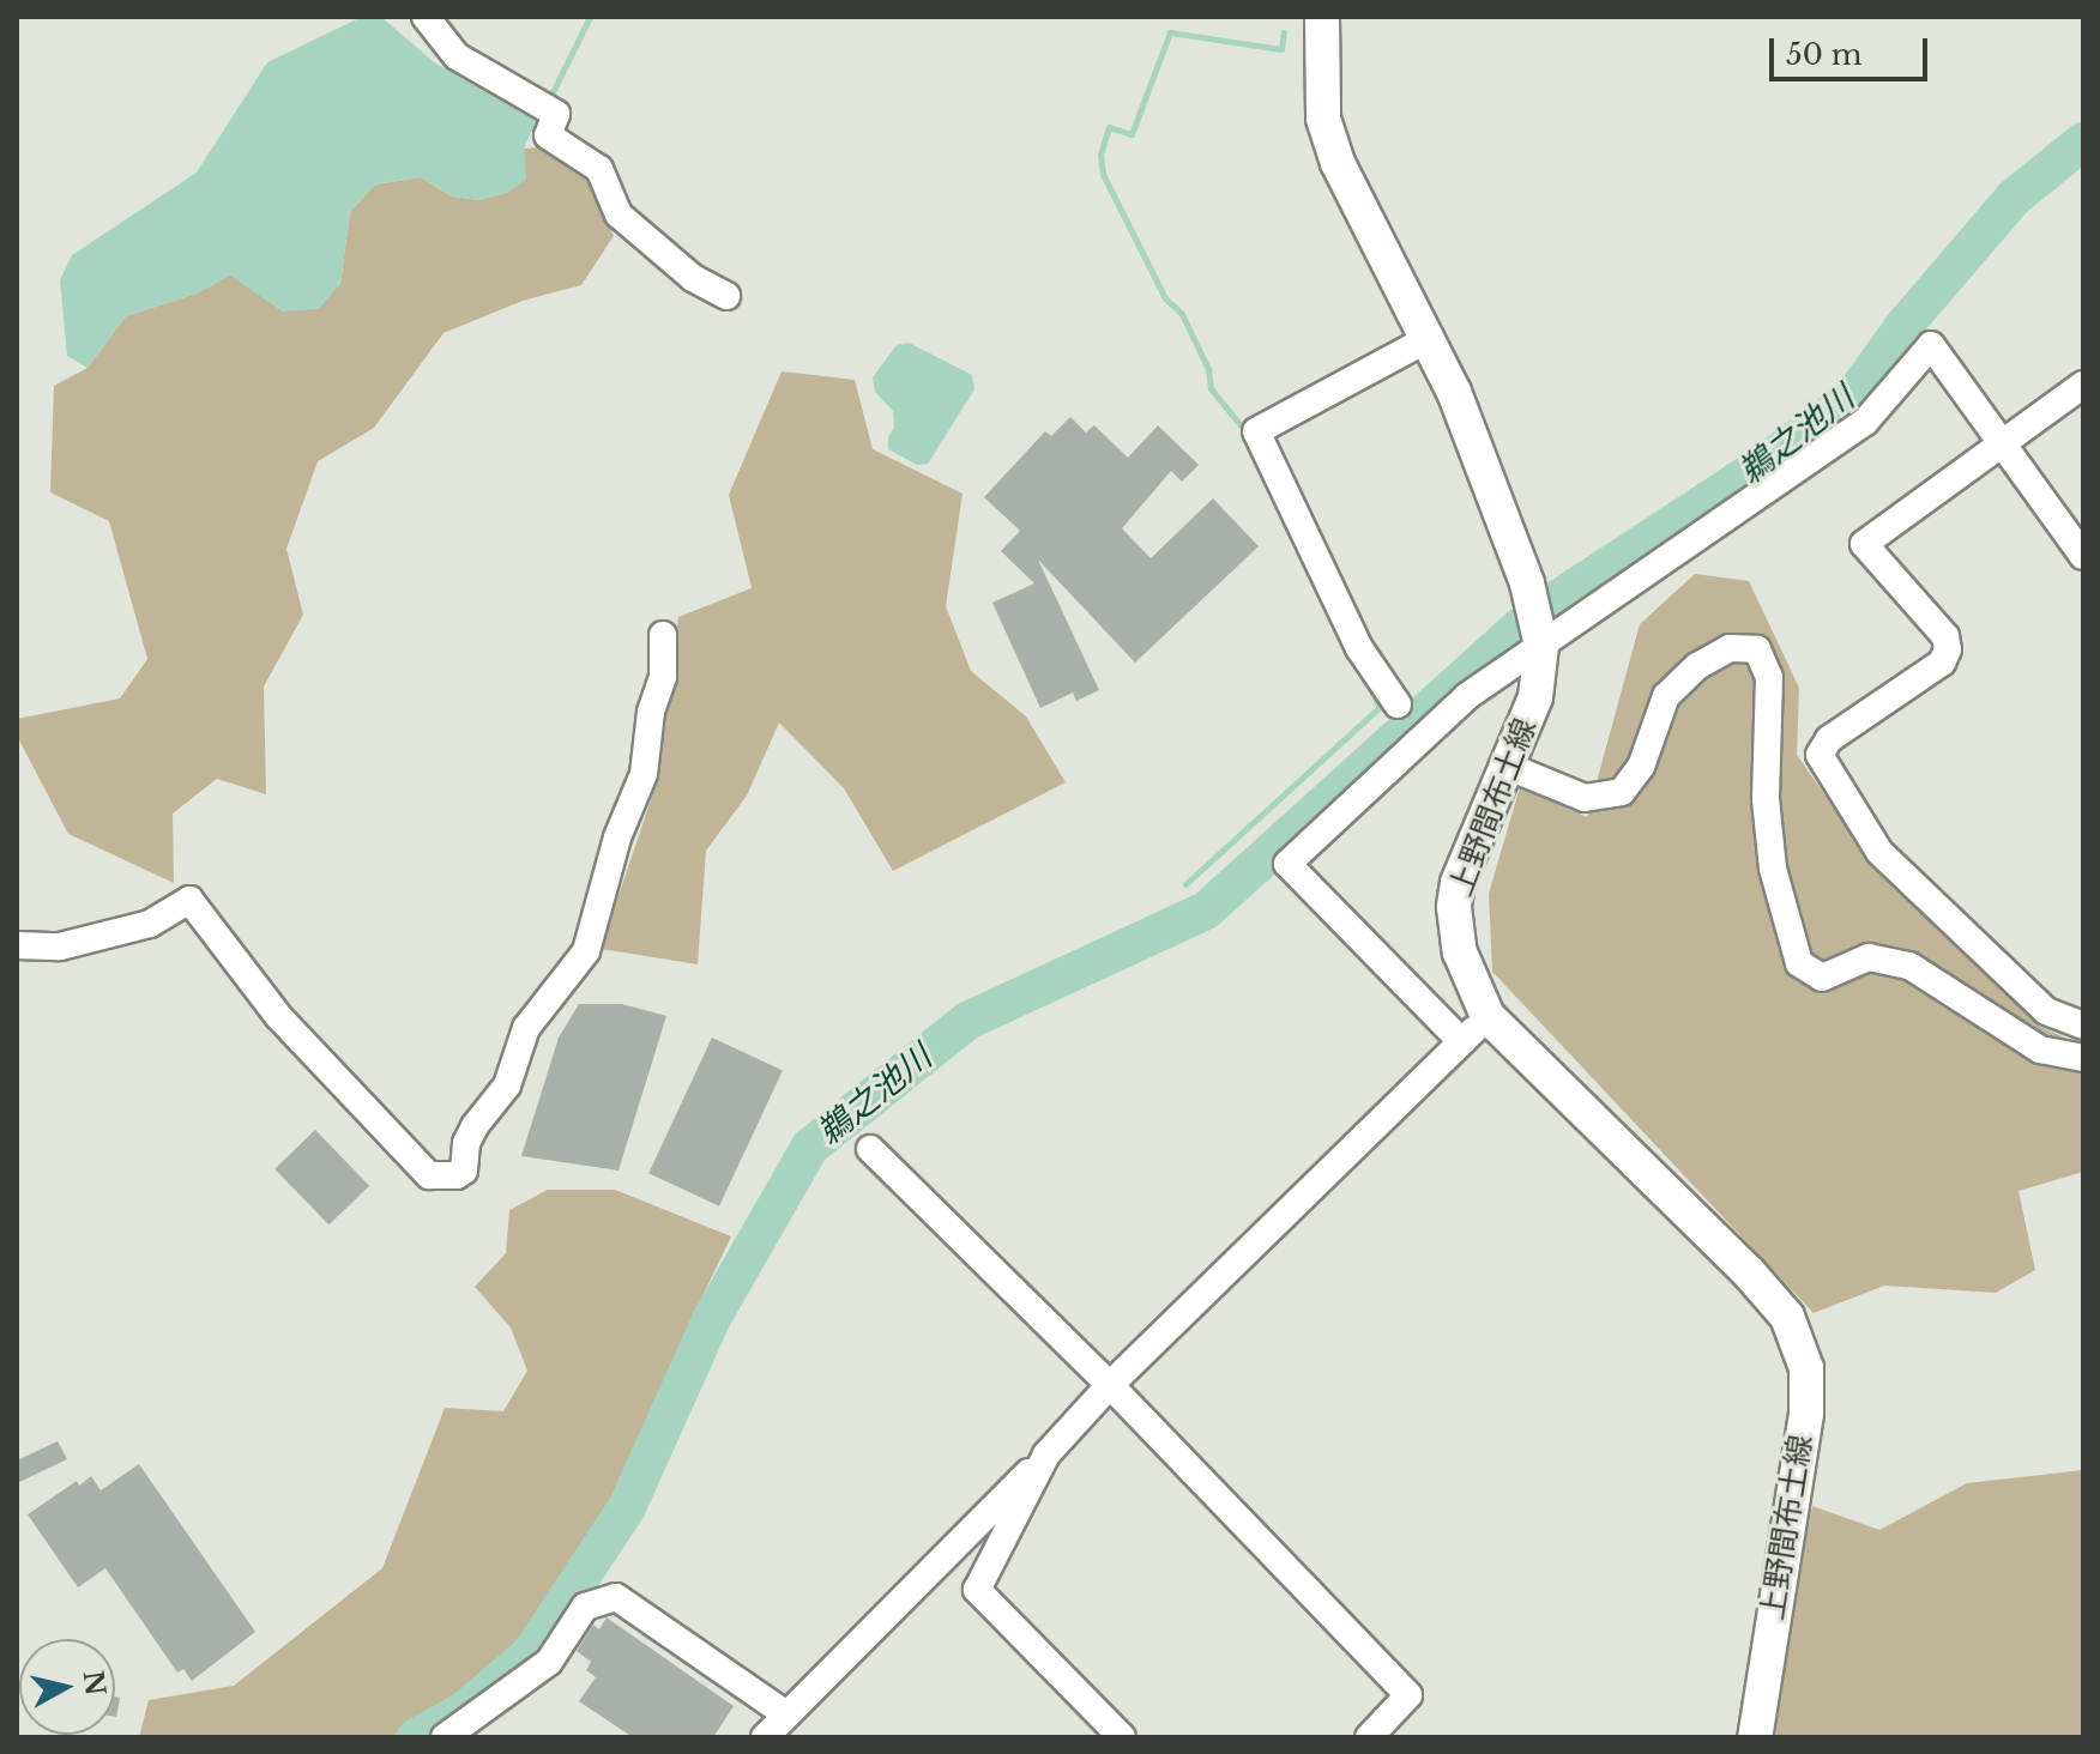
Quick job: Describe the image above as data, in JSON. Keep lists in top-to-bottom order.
{
  "streets": {
    "main road": ["上野間布土線"]
  },
  "water": ["鵜之池川"],
  "scale_bar": "50 m",
  "north": "right"
}
